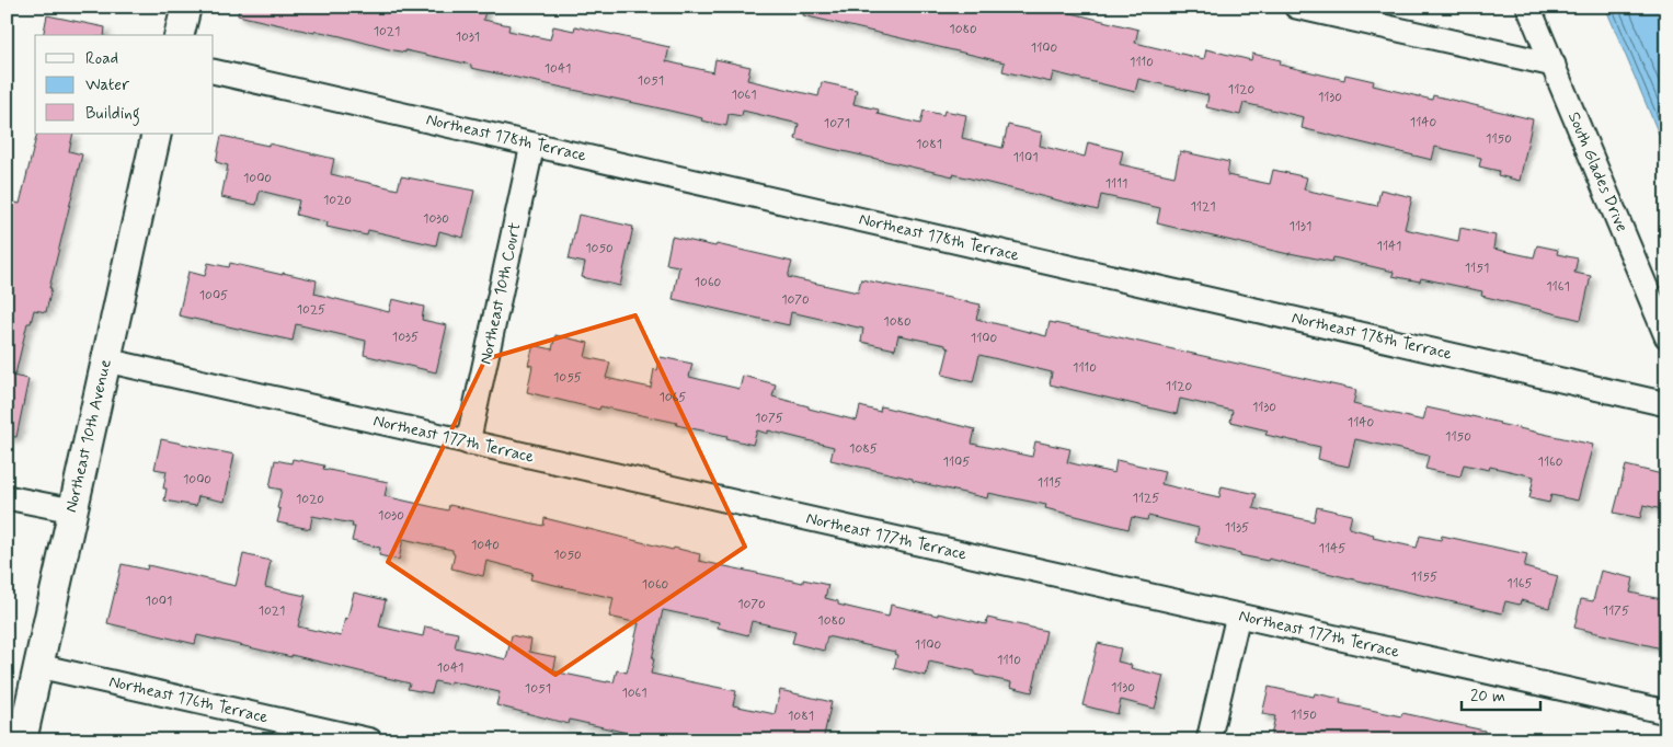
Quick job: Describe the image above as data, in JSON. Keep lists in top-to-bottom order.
{
  "streets": {
    "street": [
      "Northeast 178th Terrace",
      "South Glades Drive",
      "Northeast 10th Court",
      "Northeast 10th Avenue",
      "Northeast 177th Terrace",
      "Northeast 176th Terrace"
    ]
  },
  "crossings": [
    ["Northeast 178th Terrace", "Northeast 10th Court"],
    ["Northeast 10th Court", "Northeast 177th Terrace"],
    ["Northeast 10th Avenue", "Northeast 177th Terrace"],
    ["Northeast 10th Avenue", "Northeast 176th Terrace"]
  ],
  "house_numbers": [
    "1080",
    "1021",
    "1031",
    "1100",
    "1110",
    "1041",
    "1051",
    "1120",
    "1061",
    "1130",
    "1140",
    "1071",
    "1150",
    "1081",
    "1101",
    "1000",
    "1111",
    "1020",
    "1121",
    "1030",
    "1131",
    "1141",
    "1050",
    "1151",
    "1060",
    "1161",
    "1005",
    "1070",
    "1025",
    "1080",
    "1035",
    "1100",
    "1110",
    "1055",
    "1120",
    "1065",
    "1130",
    "1075",
    "1140",
    "1150",
    "1085",
    "1105",
    "1160",
    "1000",
    "1115",
    "1125",
    "1020",
    "1030",
    "1135",
    "1040",
    "1145",
    "1050",
    "1155",
    "1165",
    "1060",
    "1001",
    "1070",
    "1021",
    "1175",
    "1080",
    "1100",
    "1110",
    "1041",
    "1130",
    "1051",
    "1061",
    "1150",
    "1081"
  ],
  "legend": ["Road", "Water", "Building"],
  "scale_bar": "20 m"
}
